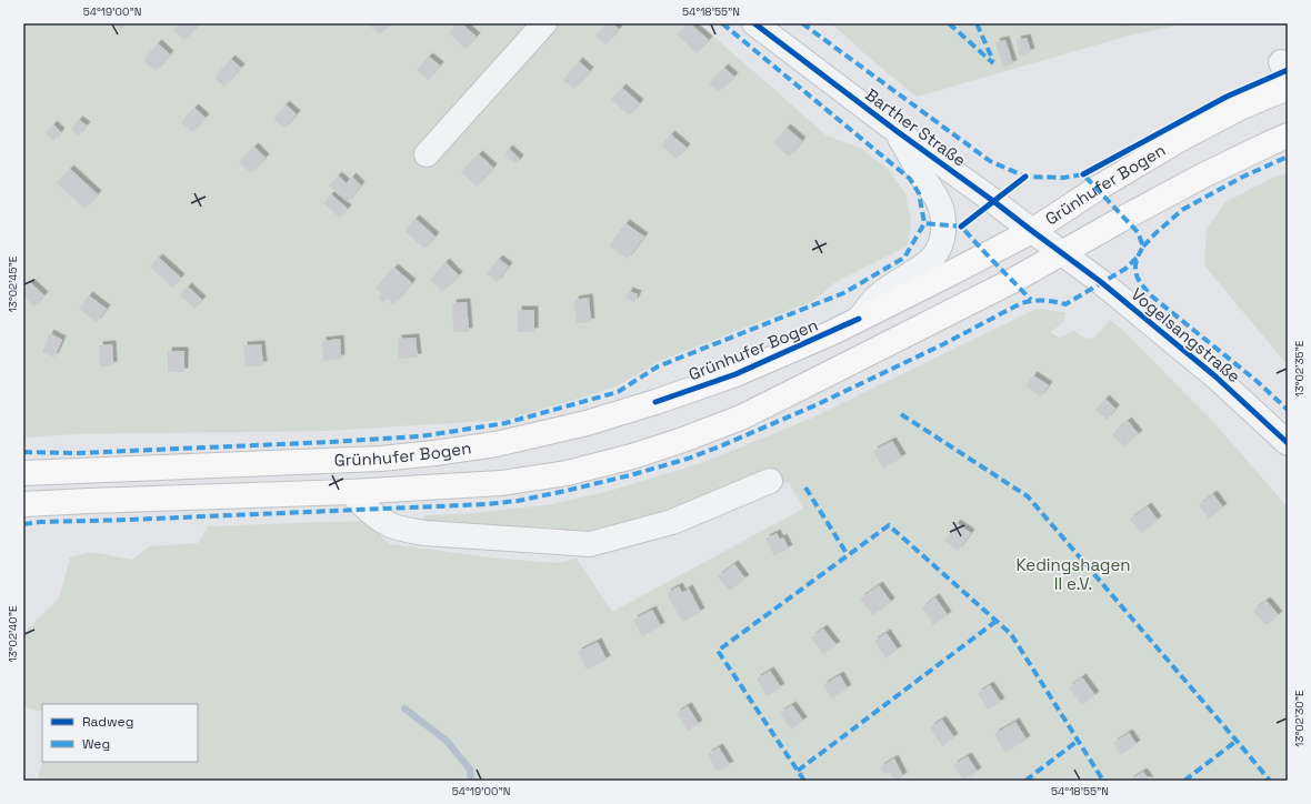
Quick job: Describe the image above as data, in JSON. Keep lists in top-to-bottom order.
{
  "streets": {
    "main road": ["Grünhufer Bogen"],
    "street": ["Barther Straße", "Vogelsangstraße"]
  },
  "crossings": [
    ["Barther Straße", "Grünhufer Bogen"],
    ["Barther Straße", "Vogelsangstraße"],
    ["Grünhufer Bogen", "Vogelsangstraße"]
  ],
  "parks": ["Kedingshagen II e.V."],
  "legend": ["Radweg", "Weg"],
  "coordinates": [
    "54°19'00\"N",
    "54°18'55\"N",
    "13°02'45\"E",
    "13°02'35\"E",
    "13°02'40\"E",
    "13°02'30\"E"
  ]
}
